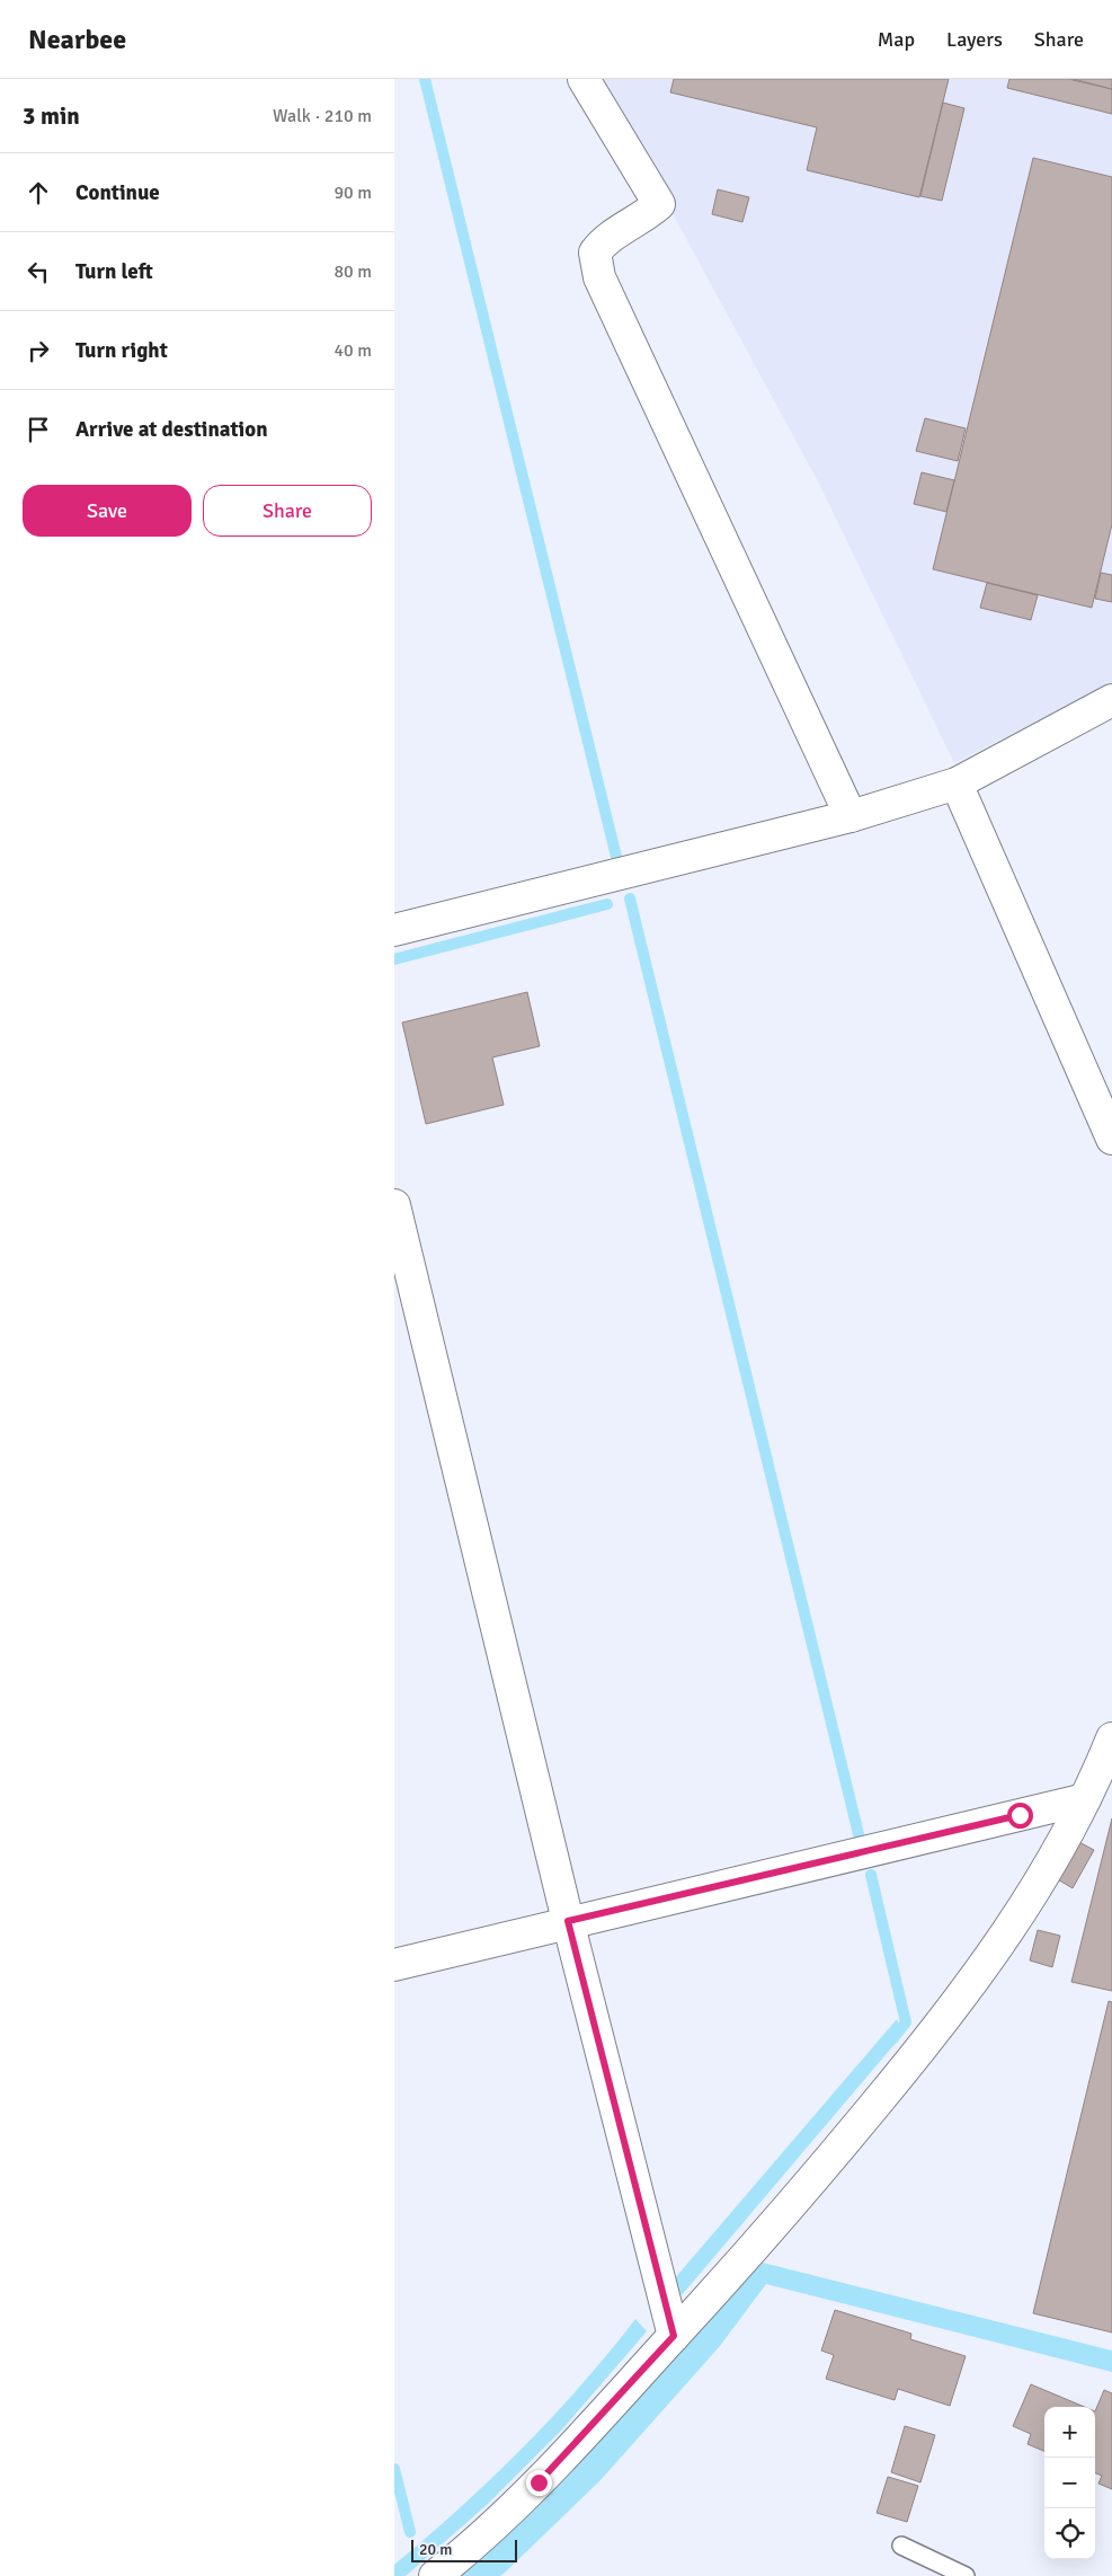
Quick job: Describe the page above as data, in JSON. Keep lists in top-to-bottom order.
{
  "scale_bar": "20 m",
  "page": {
    "header": "Nearbee",
    "nav": ["Map", "Layers", "Share"],
    "heading": ["3 min", "Walk · 210 m"],
    "list": [
      ["Continue", "90 m"],
      ["Turn left", "80 m"],
      ["Turn right", "40 m"],
      "Arrive at destination"
    ],
    "buttons": ["Save", "Share"],
    "map_buttons": ["+", "−"],
    "scale": "20 m"
  }
}
